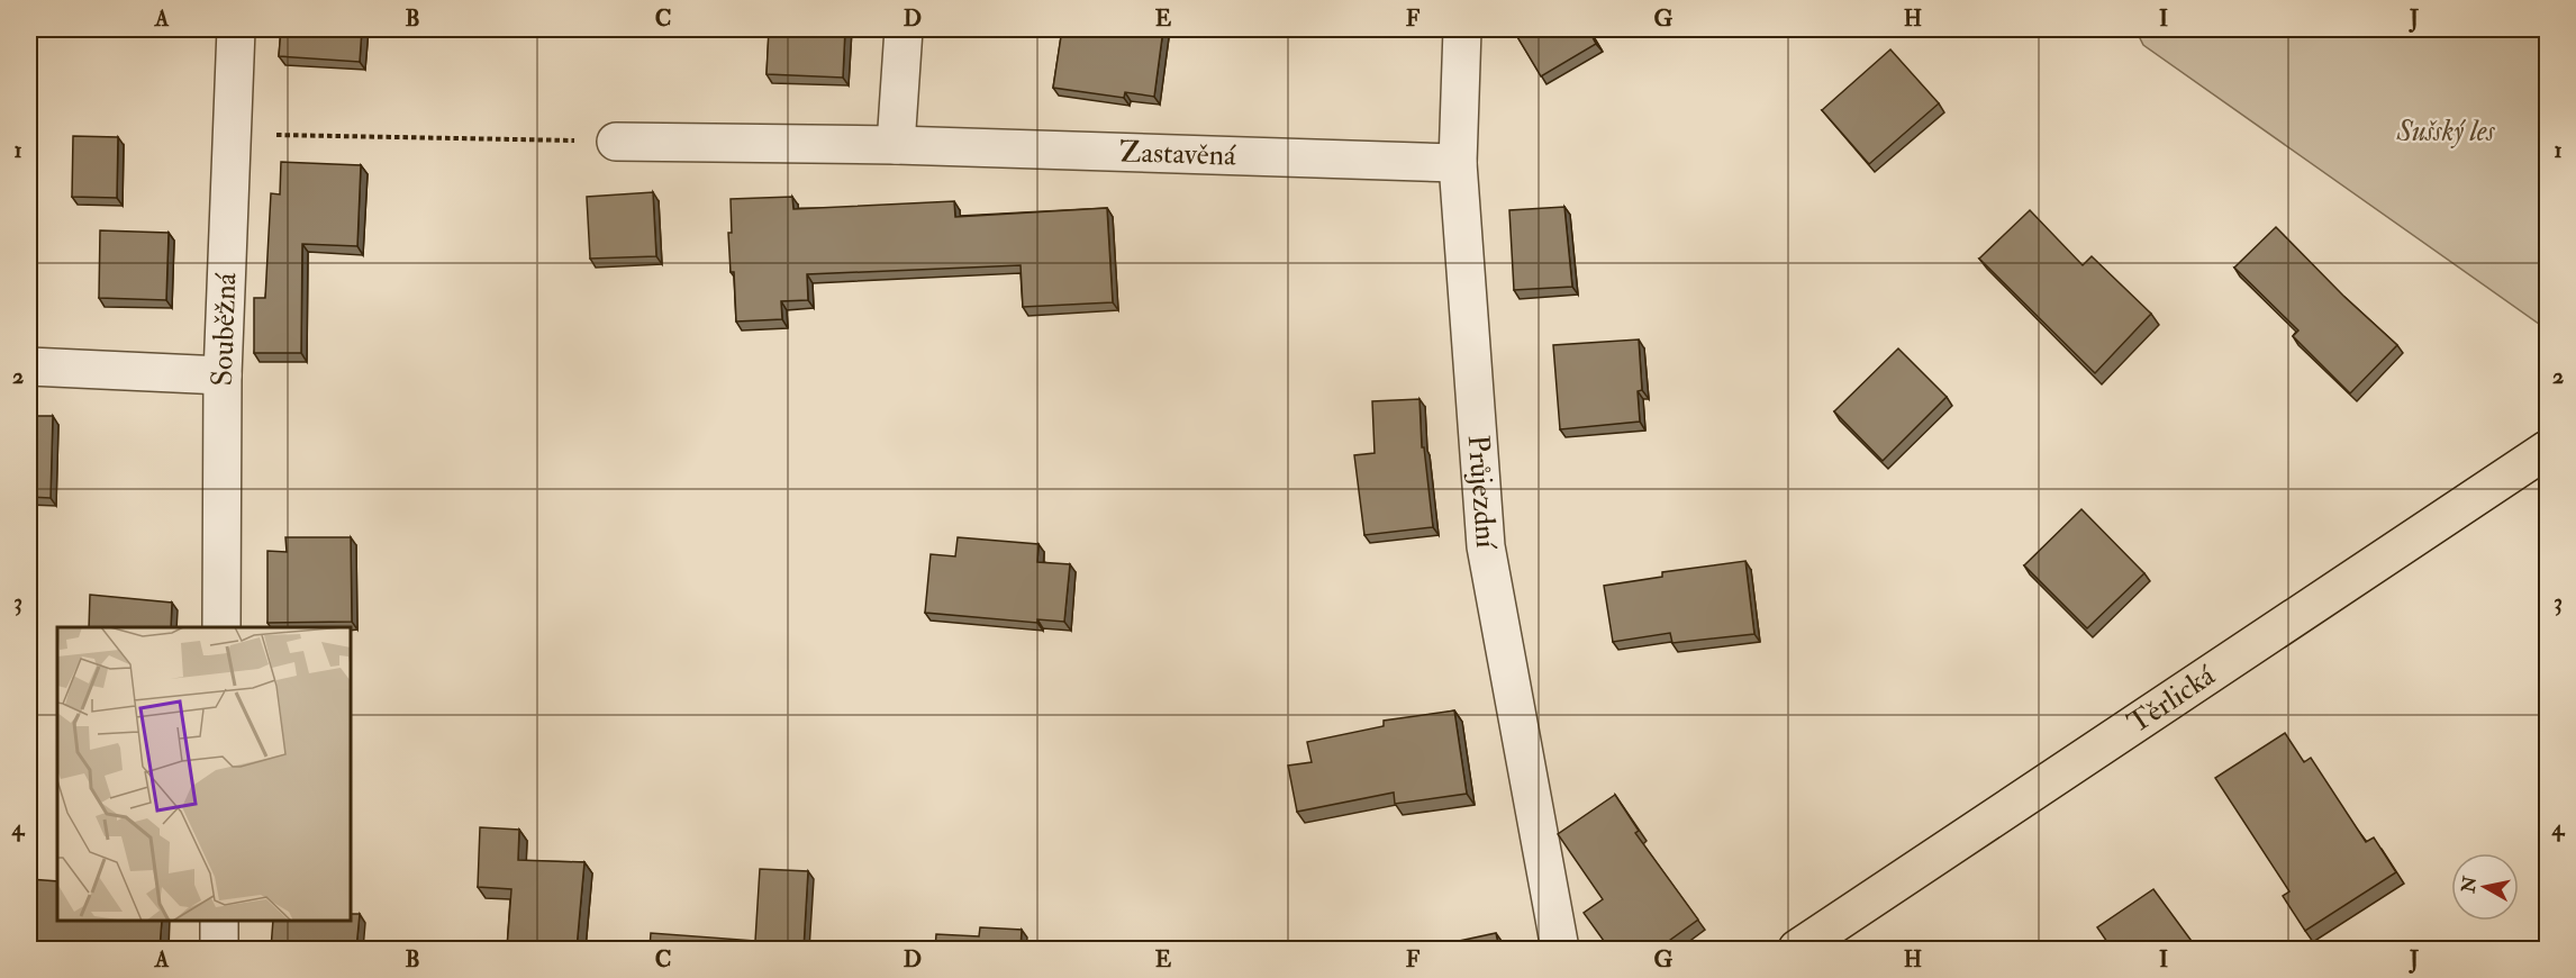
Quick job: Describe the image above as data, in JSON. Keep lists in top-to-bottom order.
{
  "streets": {
    "main road": ["Těrlická"],
    "street": ["Zastavěná", "Souběžná", "Průjezdní"]
  },
  "crossings": [
    ["Zastavěná", "Průjezdní"]
  ],
  "parks": ["Sušský les"],
  "north": "left",
  "grid": {
    "columns": [
      "A",
      "B",
      "C",
      "D",
      "E",
      "F",
      "G",
      "H",
      "I",
      "J"
    ],
    "rows": [
      "1",
      "2",
      "3",
      "4"
    ]
  }
}
